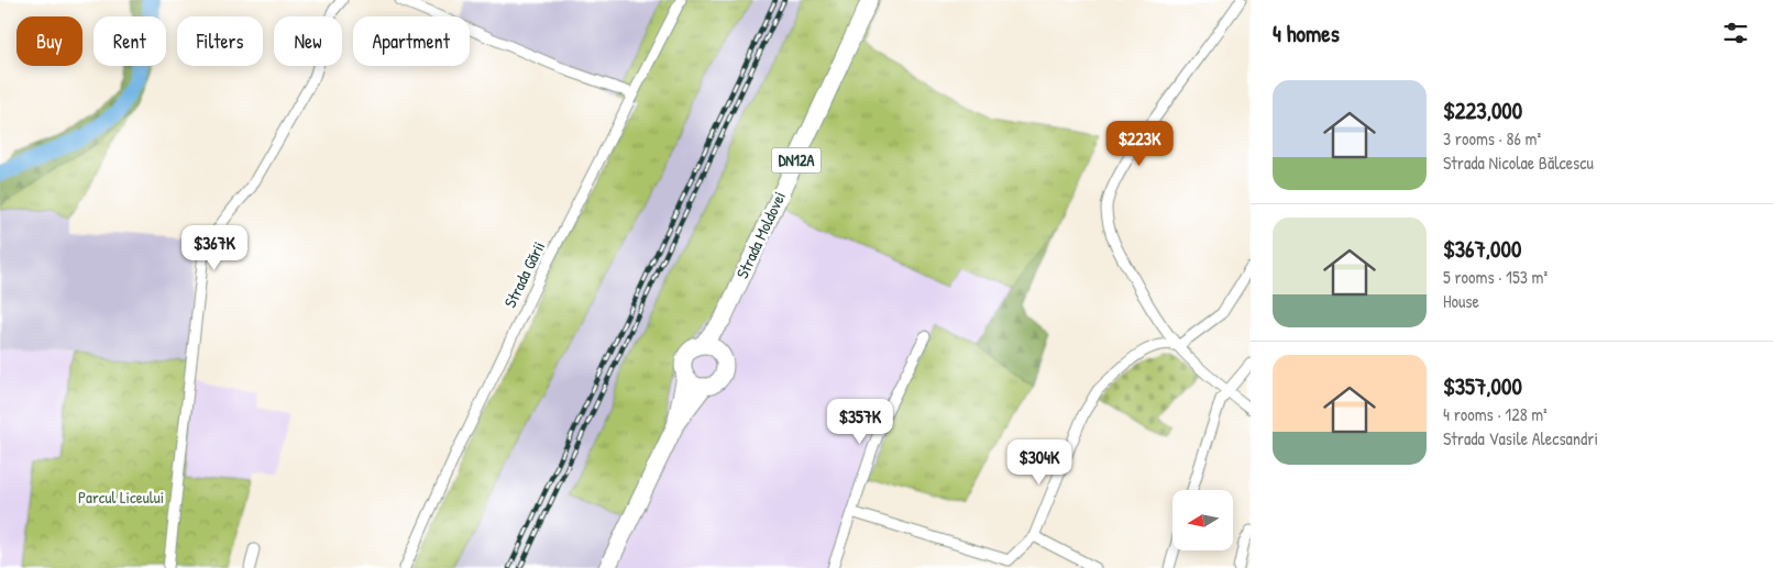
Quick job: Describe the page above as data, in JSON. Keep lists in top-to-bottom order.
{
  "streets": {
    "main road": ["DN12A", "Strada Moldovei"],
    "street": ["Strada Gării"]
  },
  "parks": ["Parcul Liceului"],
  "north": "left",
  "page": {
    "heading": "4 homes",
    "chip": [
      "Buy",
      "Rent",
      "Filters",
      "New",
      "Apartment"
    ],
    "list": [
      {
        "name": "$223,000",
        "note": "3 rooms · 86 m² · Strada Nicolae Bălcescu"
      },
      {
        "name": "$367,000",
        "note": "5 rooms · 153 m² · House"
      },
      {
        "name": "$357,000",
        "note": "4 rooms · 128 m² · Strada Vasile Alecsandri"
      }
    ],
    "price": [
      "$223K",
      "$367K",
      "$357K",
      "$304K"
    ]
  }
}
